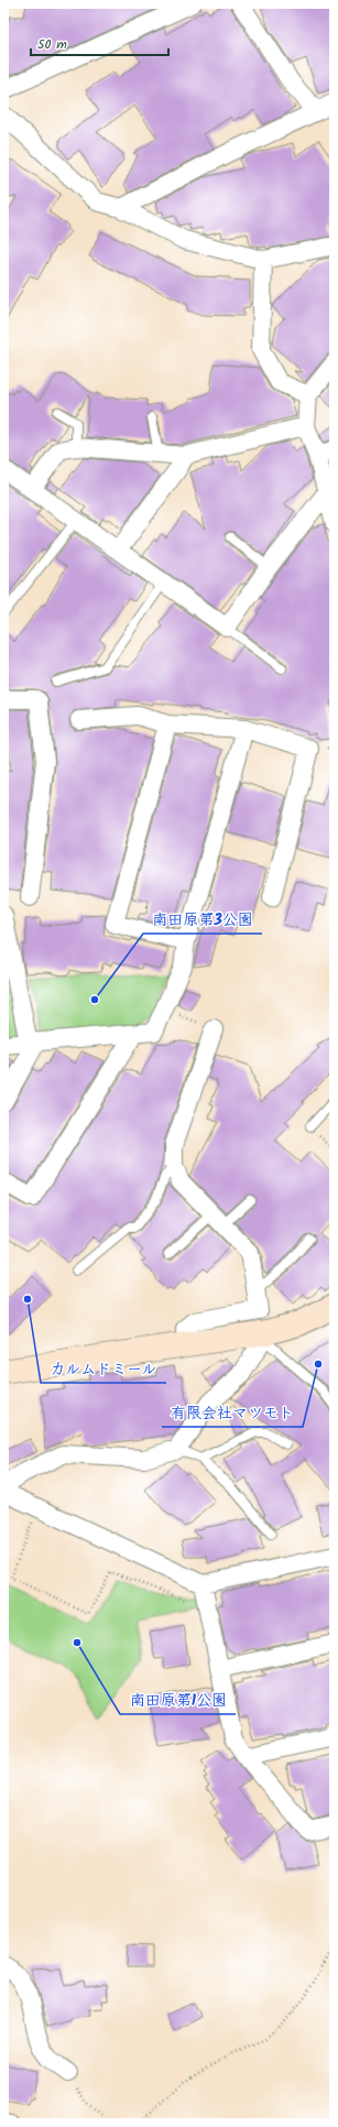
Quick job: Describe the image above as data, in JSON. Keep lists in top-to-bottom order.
{
  "places": [
    "南田原第3公園",
    "カルムドミール",
    "有限会社マツモト",
    "南田原第1公園"
  ],
  "scale_bar": "50 m"
}
